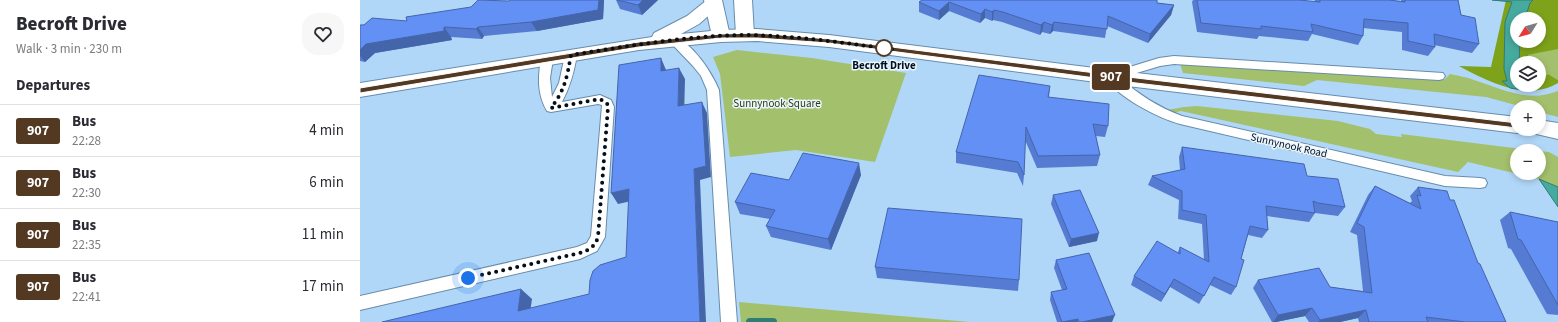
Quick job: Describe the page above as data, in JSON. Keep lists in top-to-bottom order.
{
  "streets": {
    "lane": ["Sunnynook Road"]
  },
  "parks": ["Sunnynook Square"],
  "places": ["Becroft Drive"],
  "lines": ["bus line 907"],
  "north": "bottom left",
  "page": {
    "heading": [
      ["Becroft Drive", "Walk · 3 min · 230 m"],
      "Departures"
    ],
    "on_map": "907",
    "map_buttons": ["+", "−"],
    "list": [
      {
        "mark": "907",
        "name": "Bus",
        "note": "22:28",
        "value": "4 min"
      },
      {
        "mark": "907",
        "name": "Bus",
        "note": "22:30",
        "value": "6 min"
      },
      {
        "mark": "907",
        "name": "Bus",
        "note": "22:35",
        "value": "11 min"
      },
      {
        "mark": "907",
        "name": "Bus",
        "note": "22:41",
        "value": "17 min"
      }
    ]
  }
}
